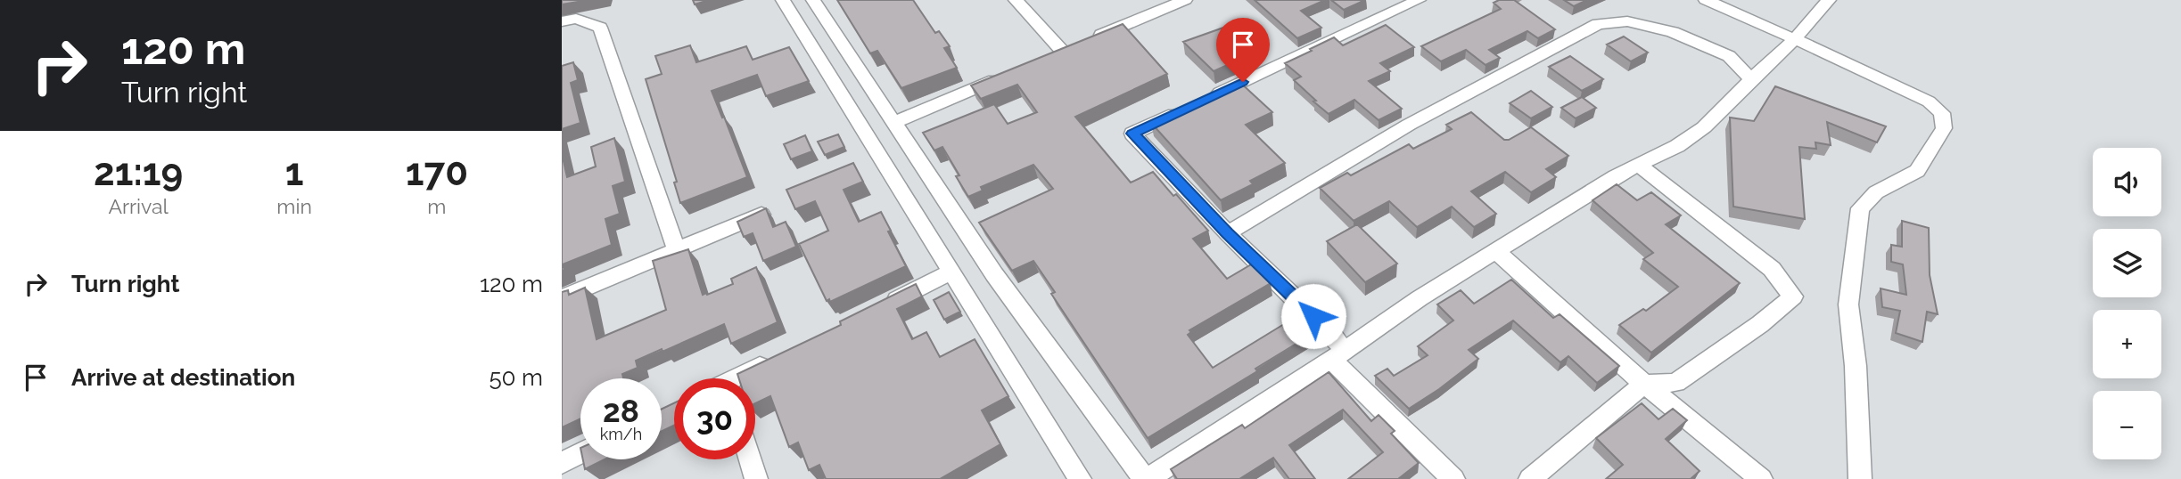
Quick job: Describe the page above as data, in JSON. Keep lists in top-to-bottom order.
{
  "page": {
    "turn": ["120 m", "Turn right"],
    "eta": [
      "21:19",
      "Arrival",
      "1",
      "min",
      "170",
      "m"
    ],
    "map_buttons": ["+", "−"],
    "list": [
      {
        "name": "Turn right",
        "value": "120 m"
      },
      {
        "name": "Arrive at destination",
        "value": "50 m"
      }
    ],
    "speed": "28 km/h",
    "limit": "30"
  }
}
